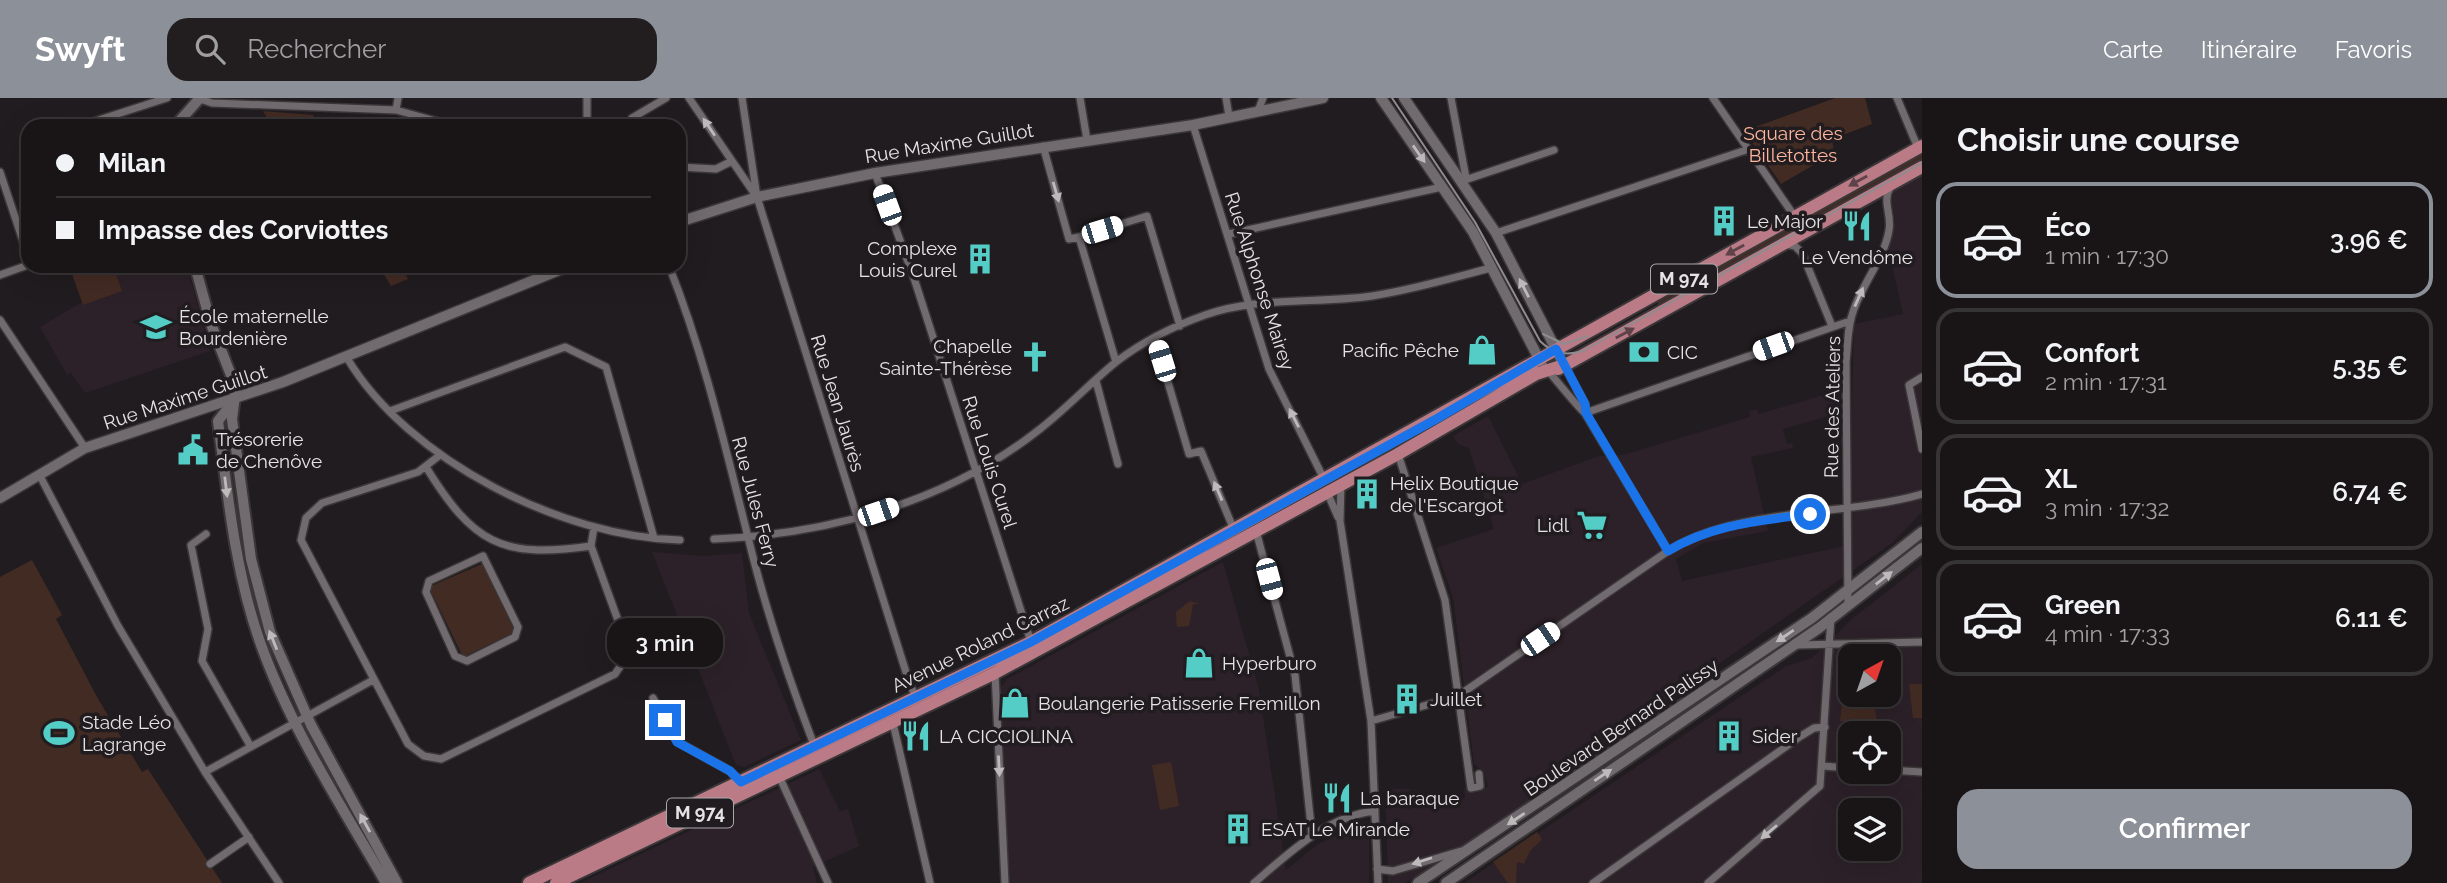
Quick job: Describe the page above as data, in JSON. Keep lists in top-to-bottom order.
{
  "streets": {
    "main road": ["M 974", "Avenue Roland Carraz", "Boulevard Bernard Palissy"],
    "street": [
      "Rue Maxime Guillot",
      "Rue Alphonse Mairey",
      "Rue Jean Jaurès",
      "Rue des Ateliers",
      "Rue Louis Curel",
      "Rue Jules Ferry"
    ]
  },
  "crossings": [
    ["Rue Maxime Guillot", "Rue Alphonse Mairey"],
    ["Rue Maxime Guillot", "Rue Jean Jaurès"],
    ["Rue Maxime Guillot", "Rue Louis Curel"],
    ["M 974", "Rue des Ateliers"],
    ["M 974", "Avenue Roland Carraz"],
    ["Rue Alphonse Mairey", "Avenue Roland Carraz"],
    ["Rue Jean Jaurès", "Avenue Roland Carraz"],
    ["Rue des Ateliers", "Boulevard Bernard Palissy"],
    ["Rue Louis Curel", "Avenue Roland Carraz"],
    ["Rue Jules Ferry", "Avenue Roland Carraz"]
  ],
  "one_way": ["Rue Alphonse Mairey"],
  "parks": ["Square des Billetottes"],
  "places": {
    "building": [
      "Le Major",
      "Complexe Louis Curel",
      "Helix Boutique de l'Escargot",
      "Juillet",
      "Sider",
      "ESAT Le Mirande"
    ],
    "restaurant": ["Le Vendôme", "LA CICCIOLINA", "La baraque"],
    "school or university": ["École maternelle Bourdenière"],
    "shop": ["Pacific Pêche", "Hyperburo", "Boulangerie Patisserie Fremillon"],
    "bank": ["CIC"],
    "church": ["Chapelle Sainte-Thérèse"],
    "public building": ["Trésorerie de Chenôve"],
    "supermarket": ["Lidl"],
    "sports": ["Stade Léo Lagrange"]
  },
  "north": "top right",
  "page": {
    "header": "Swyft",
    "search": "Rechercher",
    "nav": ["Carte", "Itinéraire", "Favoris"],
    "heading": "Choisir une course",
    "banner": ["Milan", "Impasse des Corviottes"],
    "list": [
      {
        "name": "Éco",
        "note": "1 min · 17:30",
        "value": "3.96 €"
      },
      {
        "name": "Confort",
        "note": "2 min · 17:31",
        "value": "5.35 €"
      },
      {
        "name": "XL",
        "note": "3 min · 17:32",
        "value": "6.74 €"
      },
      {
        "name": "Green",
        "note": "4 min · 17:33",
        "value": "6.11 €"
      }
    ],
    "bubble": "3 min",
    "buttons": "Confirmer"
  }
}
